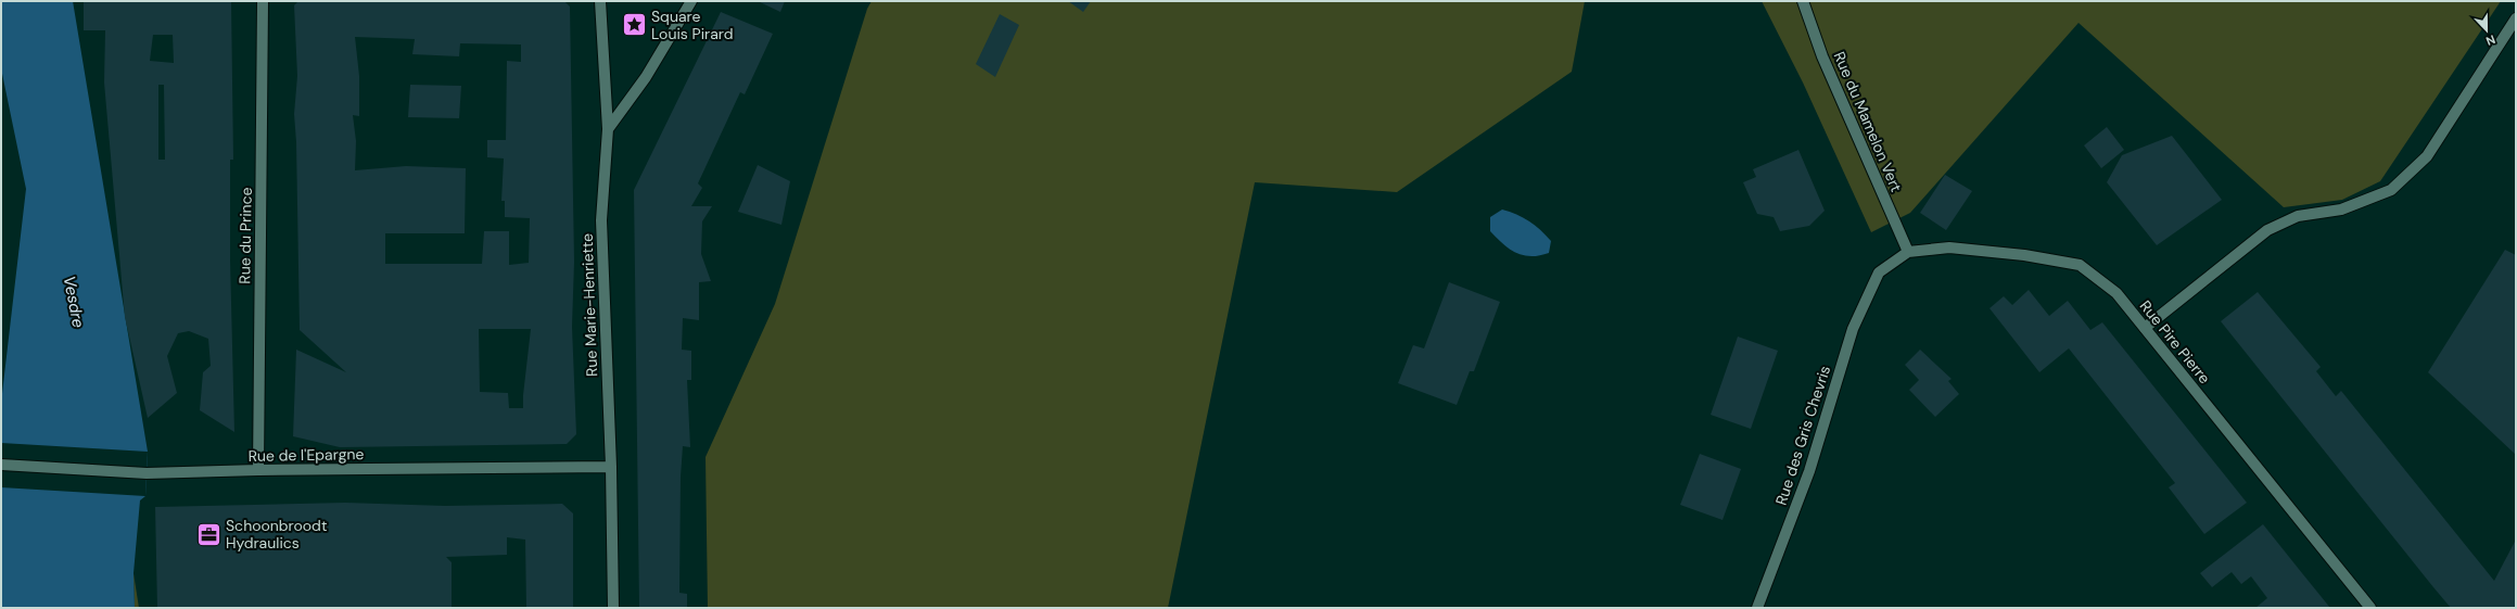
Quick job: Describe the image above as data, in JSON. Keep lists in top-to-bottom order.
{
  "streets": {
    "street": [
      "Rue du Mamelon Vert",
      "Rue du Prince",
      "Rue Marie-Henriette",
      "Rue Pire Pierre",
      "Rue des Gris Chevris",
      "Rue de l'Epargne"
    ]
  },
  "crossings": [
    ["Rue du Mamelon Vert", "Rue Pire Pierre"],
    ["Rue du Prince", "Rue de l'Epargne"],
    ["Rue Marie-Henriette", "Rue de l'Epargne"],
    ["Rue Pire Pierre", "Rue des Gris Chevris"]
  ],
  "water": ["Vesdre"],
  "places": {
    "place": ["Square Louis Pirard"],
    "office": ["Schoonbroodt Hydraulics"]
  },
  "north": "bottom"
}
